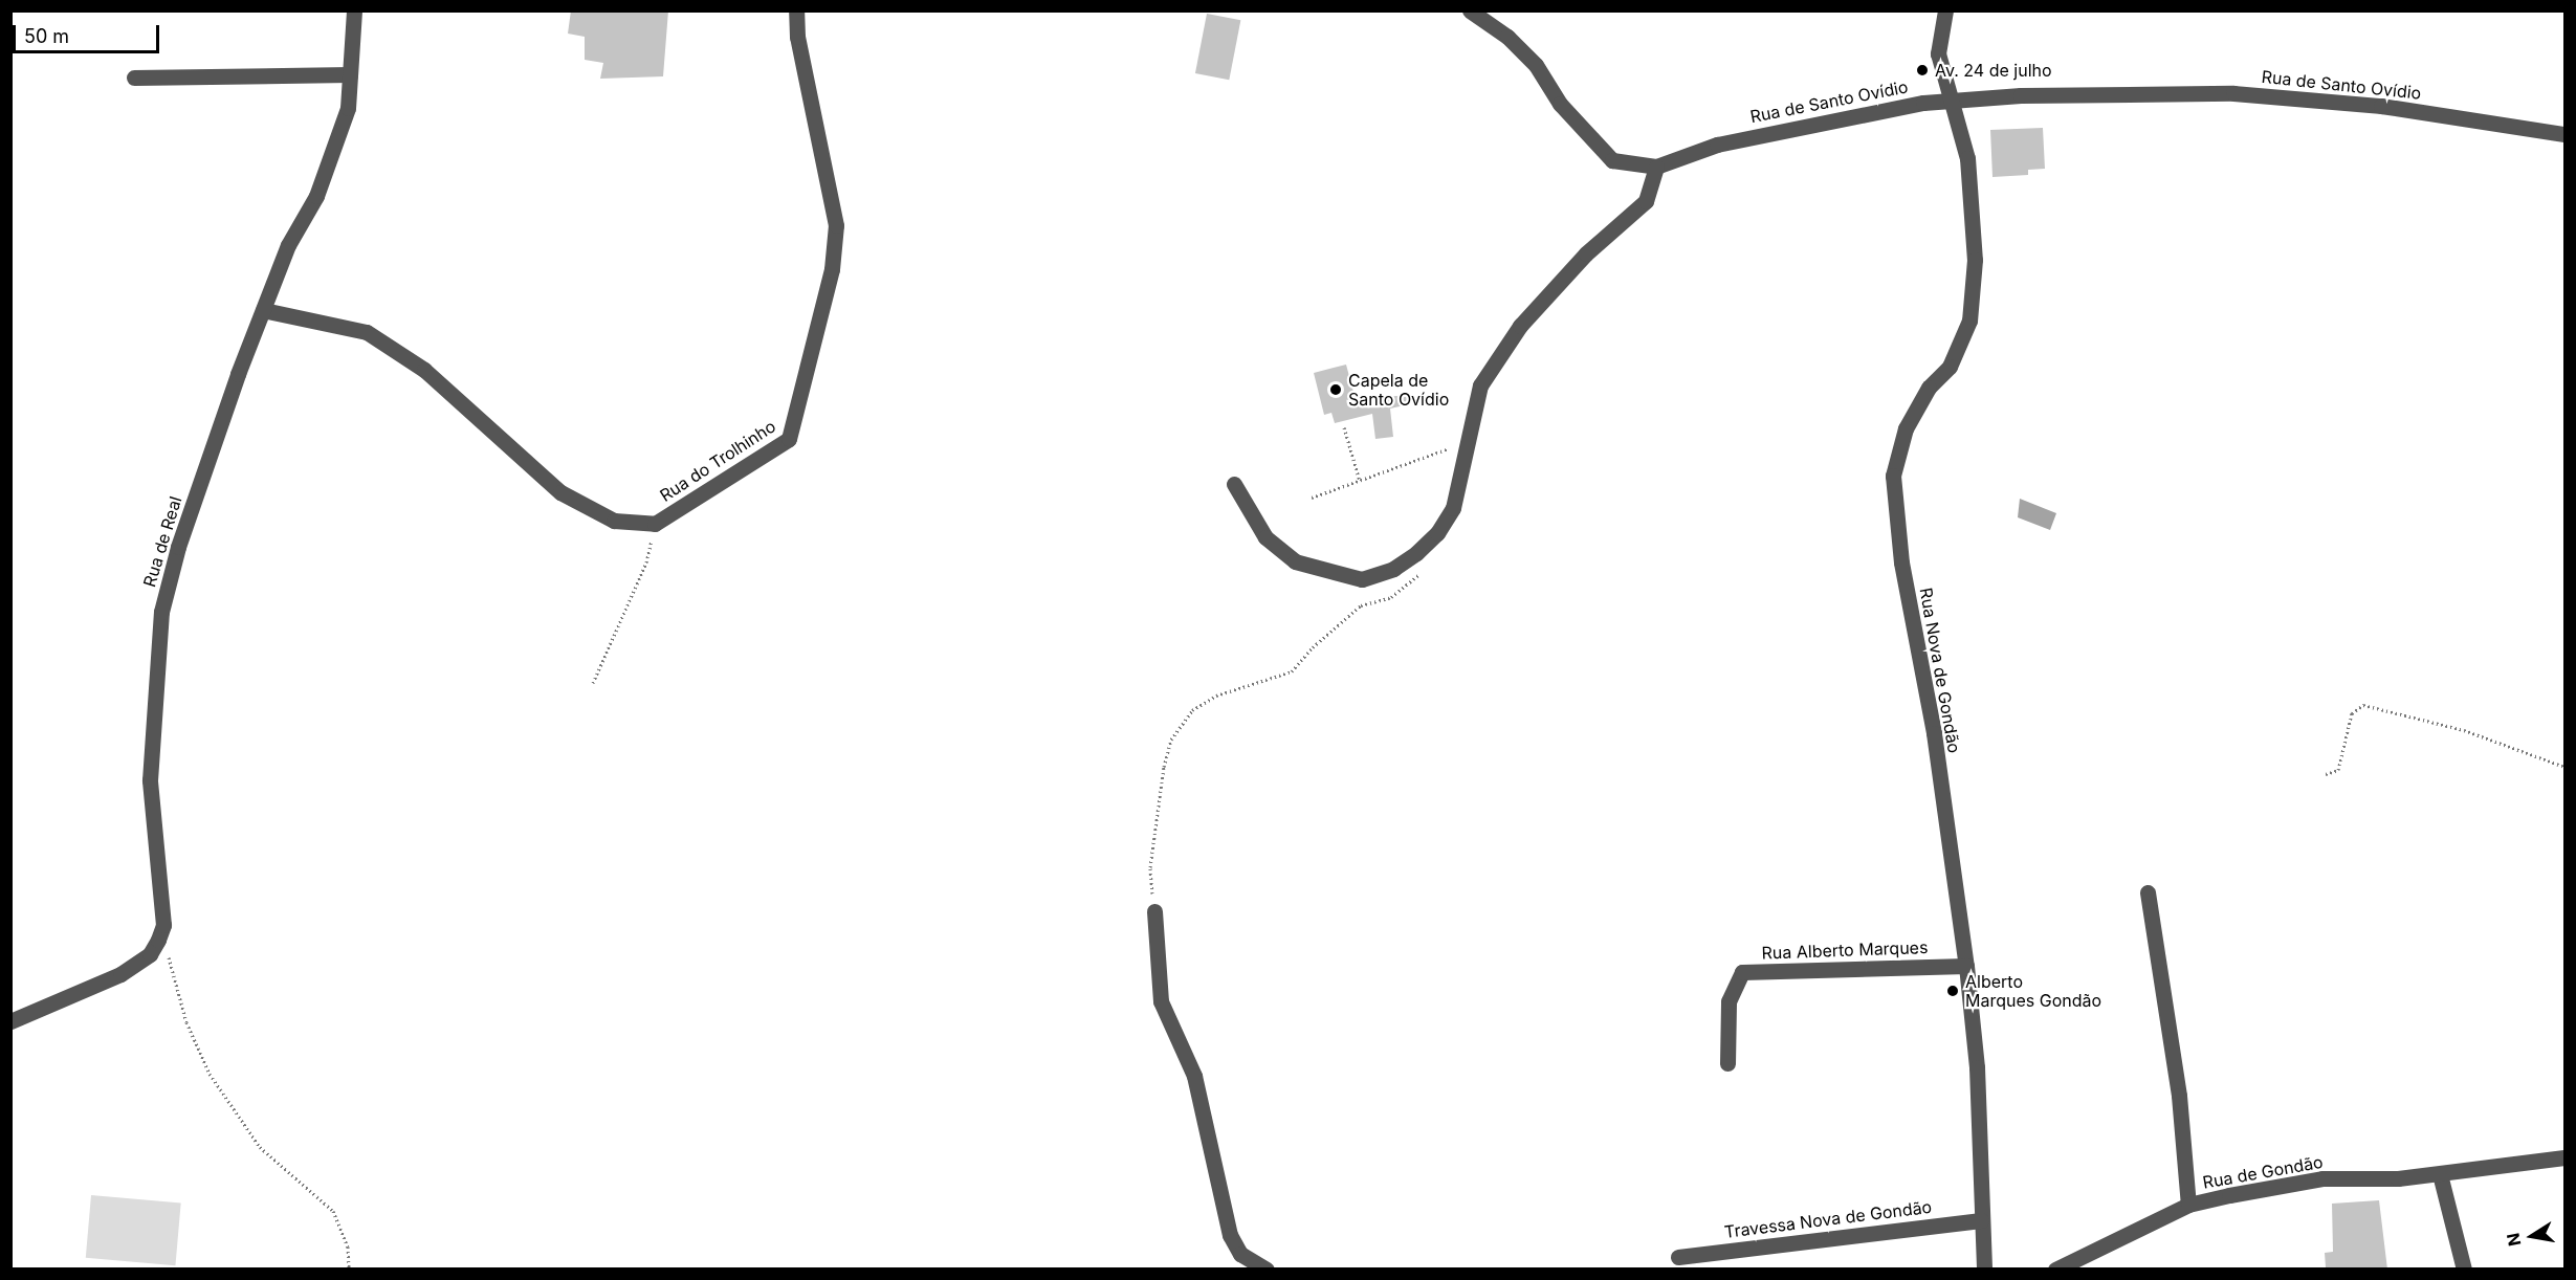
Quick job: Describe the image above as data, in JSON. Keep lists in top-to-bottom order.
{
  "streets": {
    "street": [
      "Rua de Santo Ovídio",
      "Rua do Trolhinho",
      "Rua de Real",
      "Rua Nova de Gondão",
      "Rua Alberto Marques",
      "Rua de Gondão",
      "Travessa Nova de Gondão"
    ]
  },
  "crossings": [
    ["Rua de Santo Ovídio", "Rua Nova de Gondão"],
    ["Rua do Trolhinho", "Rua de Real"],
    ["Rua Nova de Gondão", "Rua Alberto Marques"],
    ["Rua Nova de Gondão", "Travessa Nova de Gondão"]
  ],
  "places": ["Av. 24 de julho", "Capela de Santo Ovídio", "Alberto Marques Gondão"],
  "scale_bar": "50 m",
  "north": "left"
}
